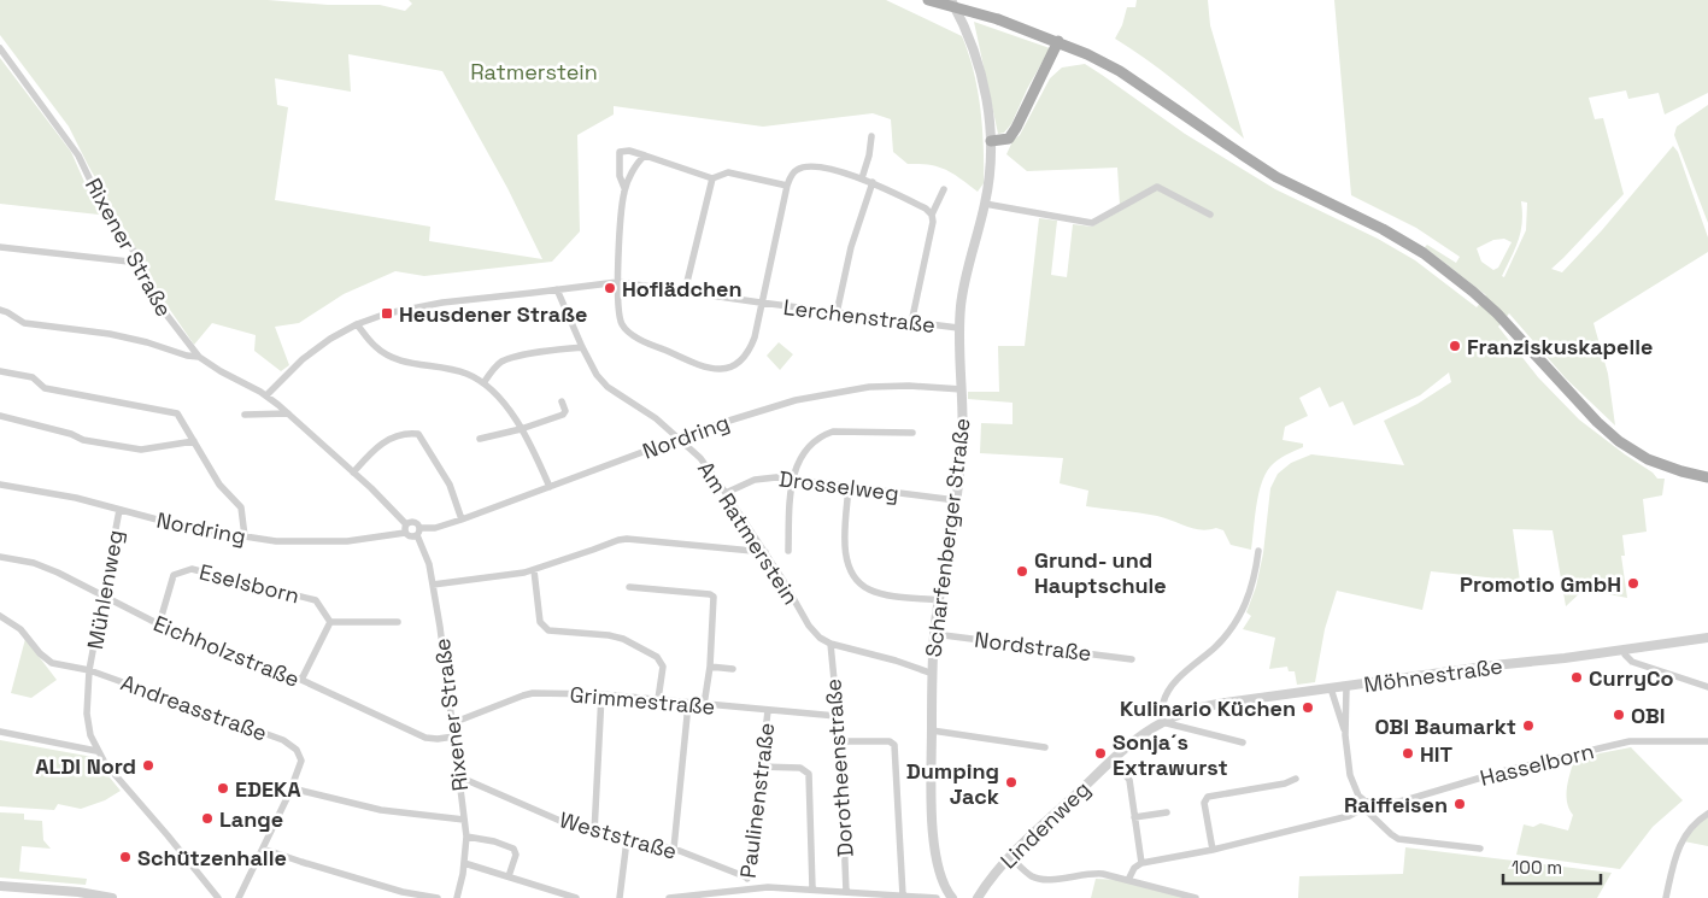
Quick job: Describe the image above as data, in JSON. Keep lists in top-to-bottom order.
{
  "streets": {
    "street": [
      "Rixener Straße",
      "Lerchenstraße",
      "Nordring",
      "Drosselweg",
      "Am Ratmerstein",
      "Scharfenberger Straße",
      "Eselsborn",
      "Mühlenweg",
      "Nordstraße",
      "Eichholzstraße",
      "Möhnestraße",
      "Grimmestraße",
      "Andreasstraße",
      "Hasselborn",
      "Dorotheenstraße",
      "Paulinenstraße",
      "Lindenweg",
      "Weststraße"
    ]
  },
  "crossings": [
    ["Rixener Straße", "Nordring"],
    ["Rixener Straße", "Eichholzstraße"],
    ["Rixener Straße", "Grimmestraße"],
    ["Rixener Straße", "Weststraße"],
    ["Lerchenstraße", "Am Ratmerstein"],
    ["Lerchenstraße", "Scharfenberger Straße"],
    ["Nordring", "Am Ratmerstein"],
    ["Nordring", "Scharfenberger Straße"],
    ["Nordring", "Mühlenweg"],
    ["Drosselweg", "Am Ratmerstein"],
    ["Drosselweg", "Scharfenberger Straße"],
    ["Am Ratmerstein", "Scharfenberger Straße"],
    ["Am Ratmerstein", "Dorotheenstraße"],
    ["Scharfenberger Straße", "Nordstraße"],
    ["Eselsborn", "Eichholzstraße"],
    ["Mühlenweg", "Eichholzstraße"],
    ["Mühlenweg", "Andreasstraße"],
    ["Möhnestraße", "Lindenweg"],
    ["Grimmestraße", "Dorotheenstraße"],
    ["Grimmestraße", "Paulinenstraße"],
    ["Paulinenstraße", "Weststraße"]
  ],
  "parks": ["Ratmerstein"],
  "places": {
    "other": [
      "Hoflädchen",
      "Franziskuskapelle",
      "Grund- und Hauptschule",
      "Promotio GmbH",
      "CurryCo",
      "Kulinario Küchen",
      "OBI",
      "OBI Baumarkt",
      "Sonja´s Extrawurst",
      "HIT",
      "ALDI Nord",
      "Dumping Jack",
      "EDEKA",
      "Raiffeisen",
      "Lange",
      "Schützenhalle"
    ],
    "transit": ["Heusdener Straße"]
  },
  "scale_bar": "100 m"
}
